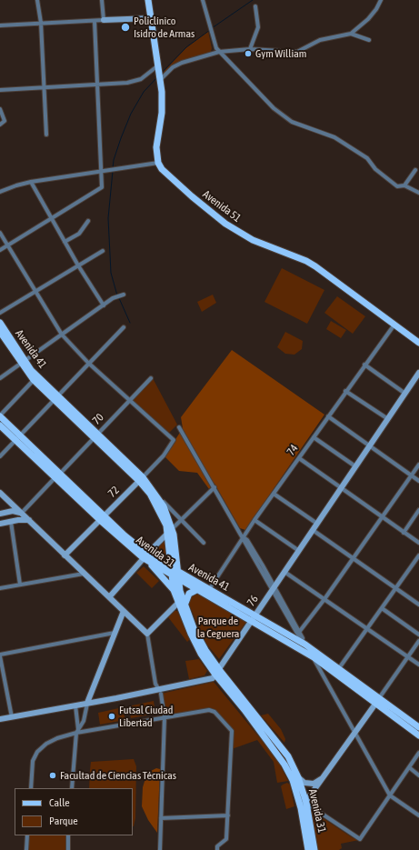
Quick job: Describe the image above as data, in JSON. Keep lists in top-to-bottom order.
{
  "streets": {
    "main road": ["Avenida 51", "Avenida 41", "Avenida 31"],
    "street": [
      "70",
      "74",
      "72",
      "76"
    ]
  },
  "crossings": [
    ["Avenida 51", "74"],
    ["Avenida 41", "70"],
    ["Avenida 41", "74"],
    ["Avenida 41", "72"],
    ["Avenida 41", "Avenida 31"],
    ["Avenida 41", "76"],
    ["70", "72"],
    ["70", "Avenida 31"],
    ["72", "Avenida 31"],
    ["Avenida 31", "76"]
  ],
  "parks": ["Parque de la Ceguera"],
  "places": [
    "Policlínico Isidro de Armas",
    "Gym William",
    "Futsal Ciudad Libertad",
    "Facultad de Ciencias Técnicas"
  ],
  "legend": ["Calle", "Parque"]
}
